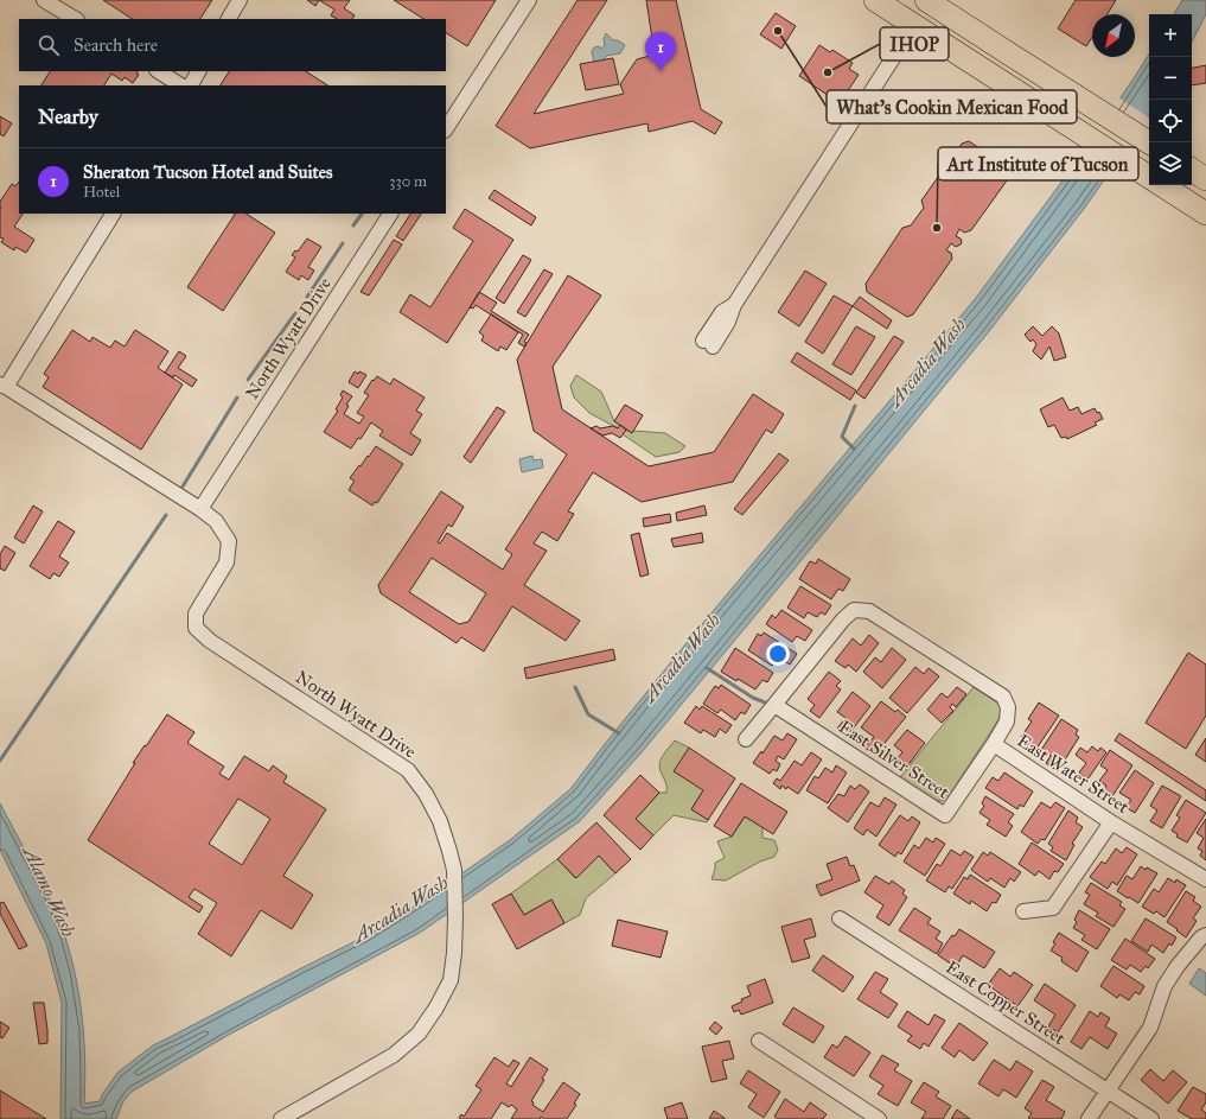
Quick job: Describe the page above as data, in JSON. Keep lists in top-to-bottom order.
{
  "streets": {
    "street": [
      "North Wyatt Drive",
      "East Silver Street",
      "East Water Street",
      "East Copper Street"
    ]
  },
  "crossings": [
    ["East Silver Street", "East Water Street"]
  ],
  "water": ["Arcadia Wash", "Alamo Wash"],
  "places": ["What’s Cookin Mexican Food", "IHOP", "Art Institute of Tucson"],
  "north": "bottom left",
  "page": {
    "map_buttons": ["+", "−"],
    "search": "Search here",
    "pins": "1",
    "heading": "Nearby",
    "list": [
      {
        "mark": "1",
        "name": "Sheraton Tucson Hotel and Suites",
        "note": "Hotel",
        "value": "330 m"
      }
    ]
  }
}
